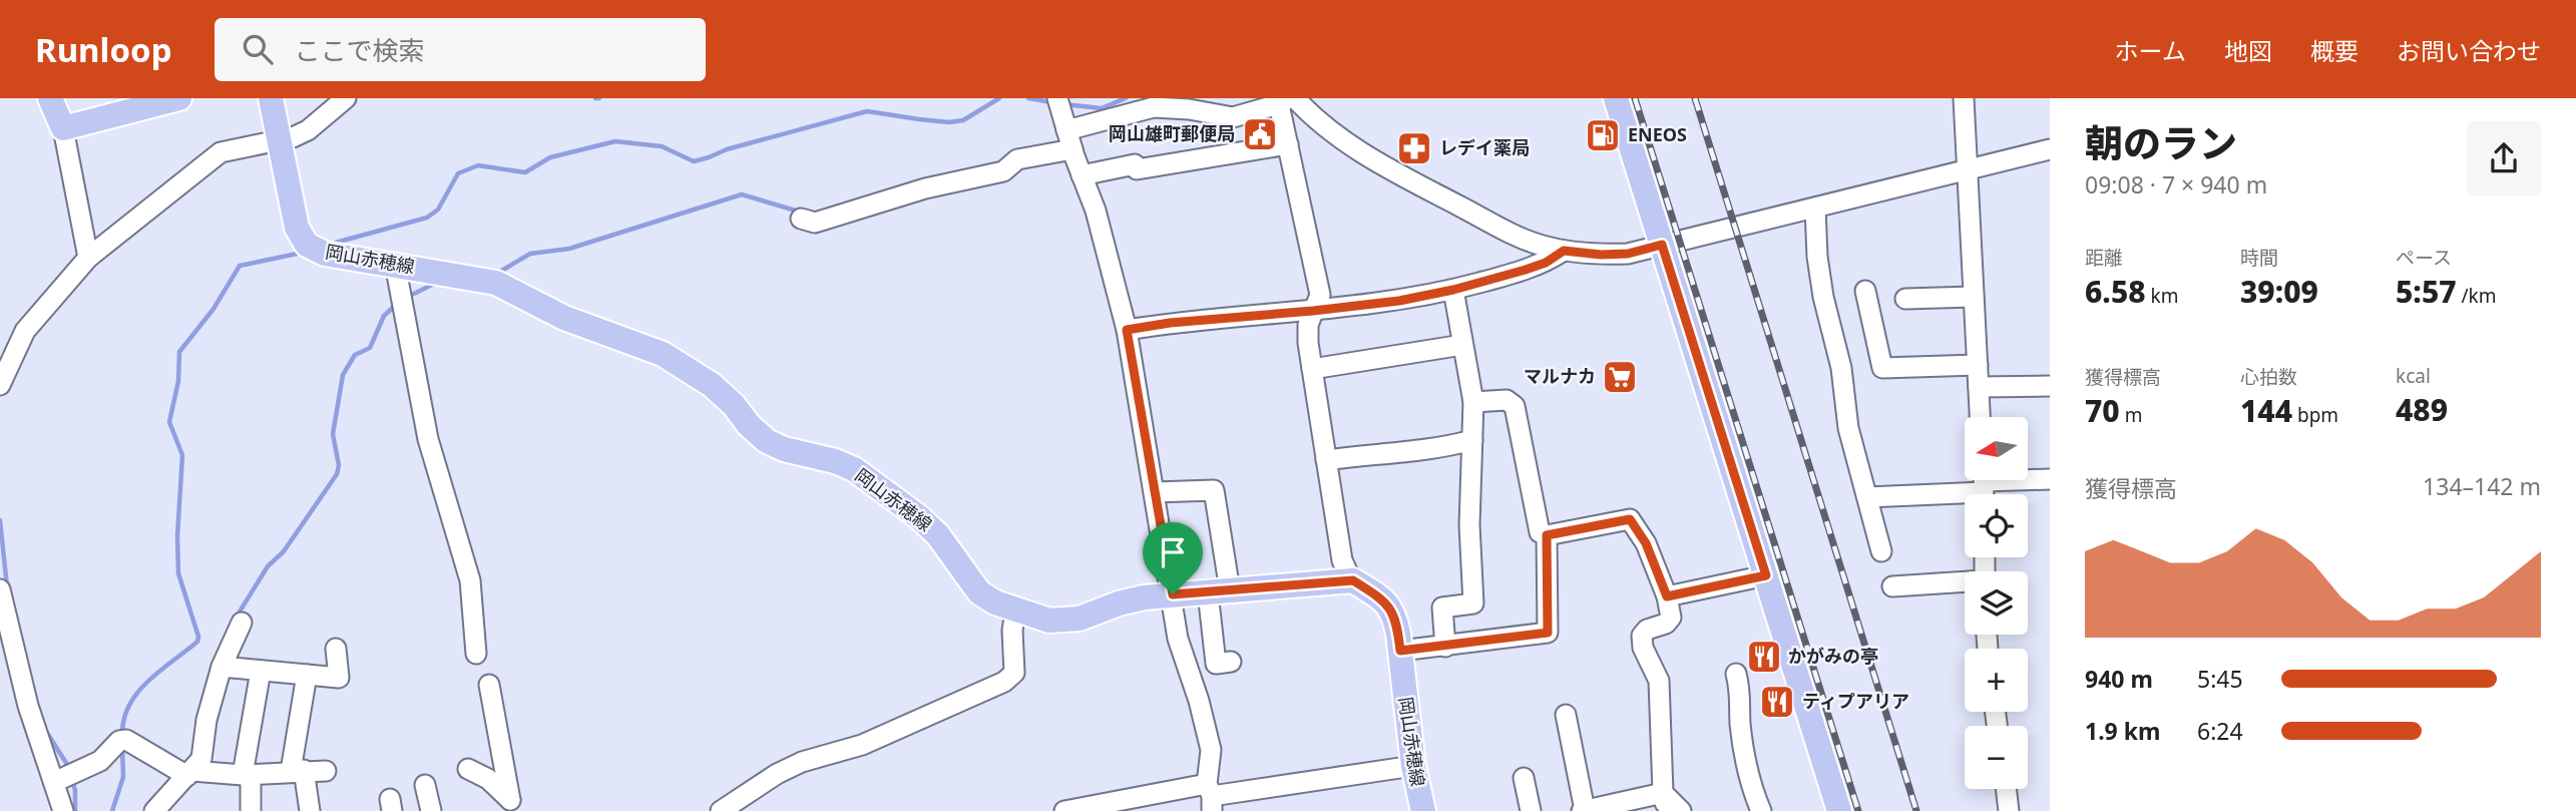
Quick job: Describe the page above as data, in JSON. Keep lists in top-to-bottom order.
{
  "streets": {
    "main road": ["岡山赤穂線"]
  },
  "places": {
    "public building": ["岡山雄町郵便局"],
    "fuel station": ["ENEOS"],
    "pharmacy": ["レデイ薬局"],
    "supermarket": ["マルナカ"],
    "restaurant": ["かがみの亭", "ティプアリア"]
  },
  "north": "left",
  "page": {
    "header": "Runloop",
    "search": "ここで検索",
    "nav": [
      "ホーム",
      "地図",
      "概要",
      "お問い合わせ"
    ],
    "heading": ["朝のラン", "09:08 · 7 × 940 m"],
    "stats": [
      ["距離", "6.58 km"],
      ["時間", "39:09"],
      ["ペース", "5:57 /km"],
      ["獲得標高", "70 m"],
      ["心拍数", "144 bpm"],
      ["kcal", "489"]
    ],
    "map_buttons": ["+", "−"],
    "chart": ["獲得標高", "134–142 m"],
    "list": [
      {
        "name": "940 m",
        "note": "5:45"
      },
      {
        "name": "1.9 km",
        "note": "6:24"
      }
    ]
  }
}
